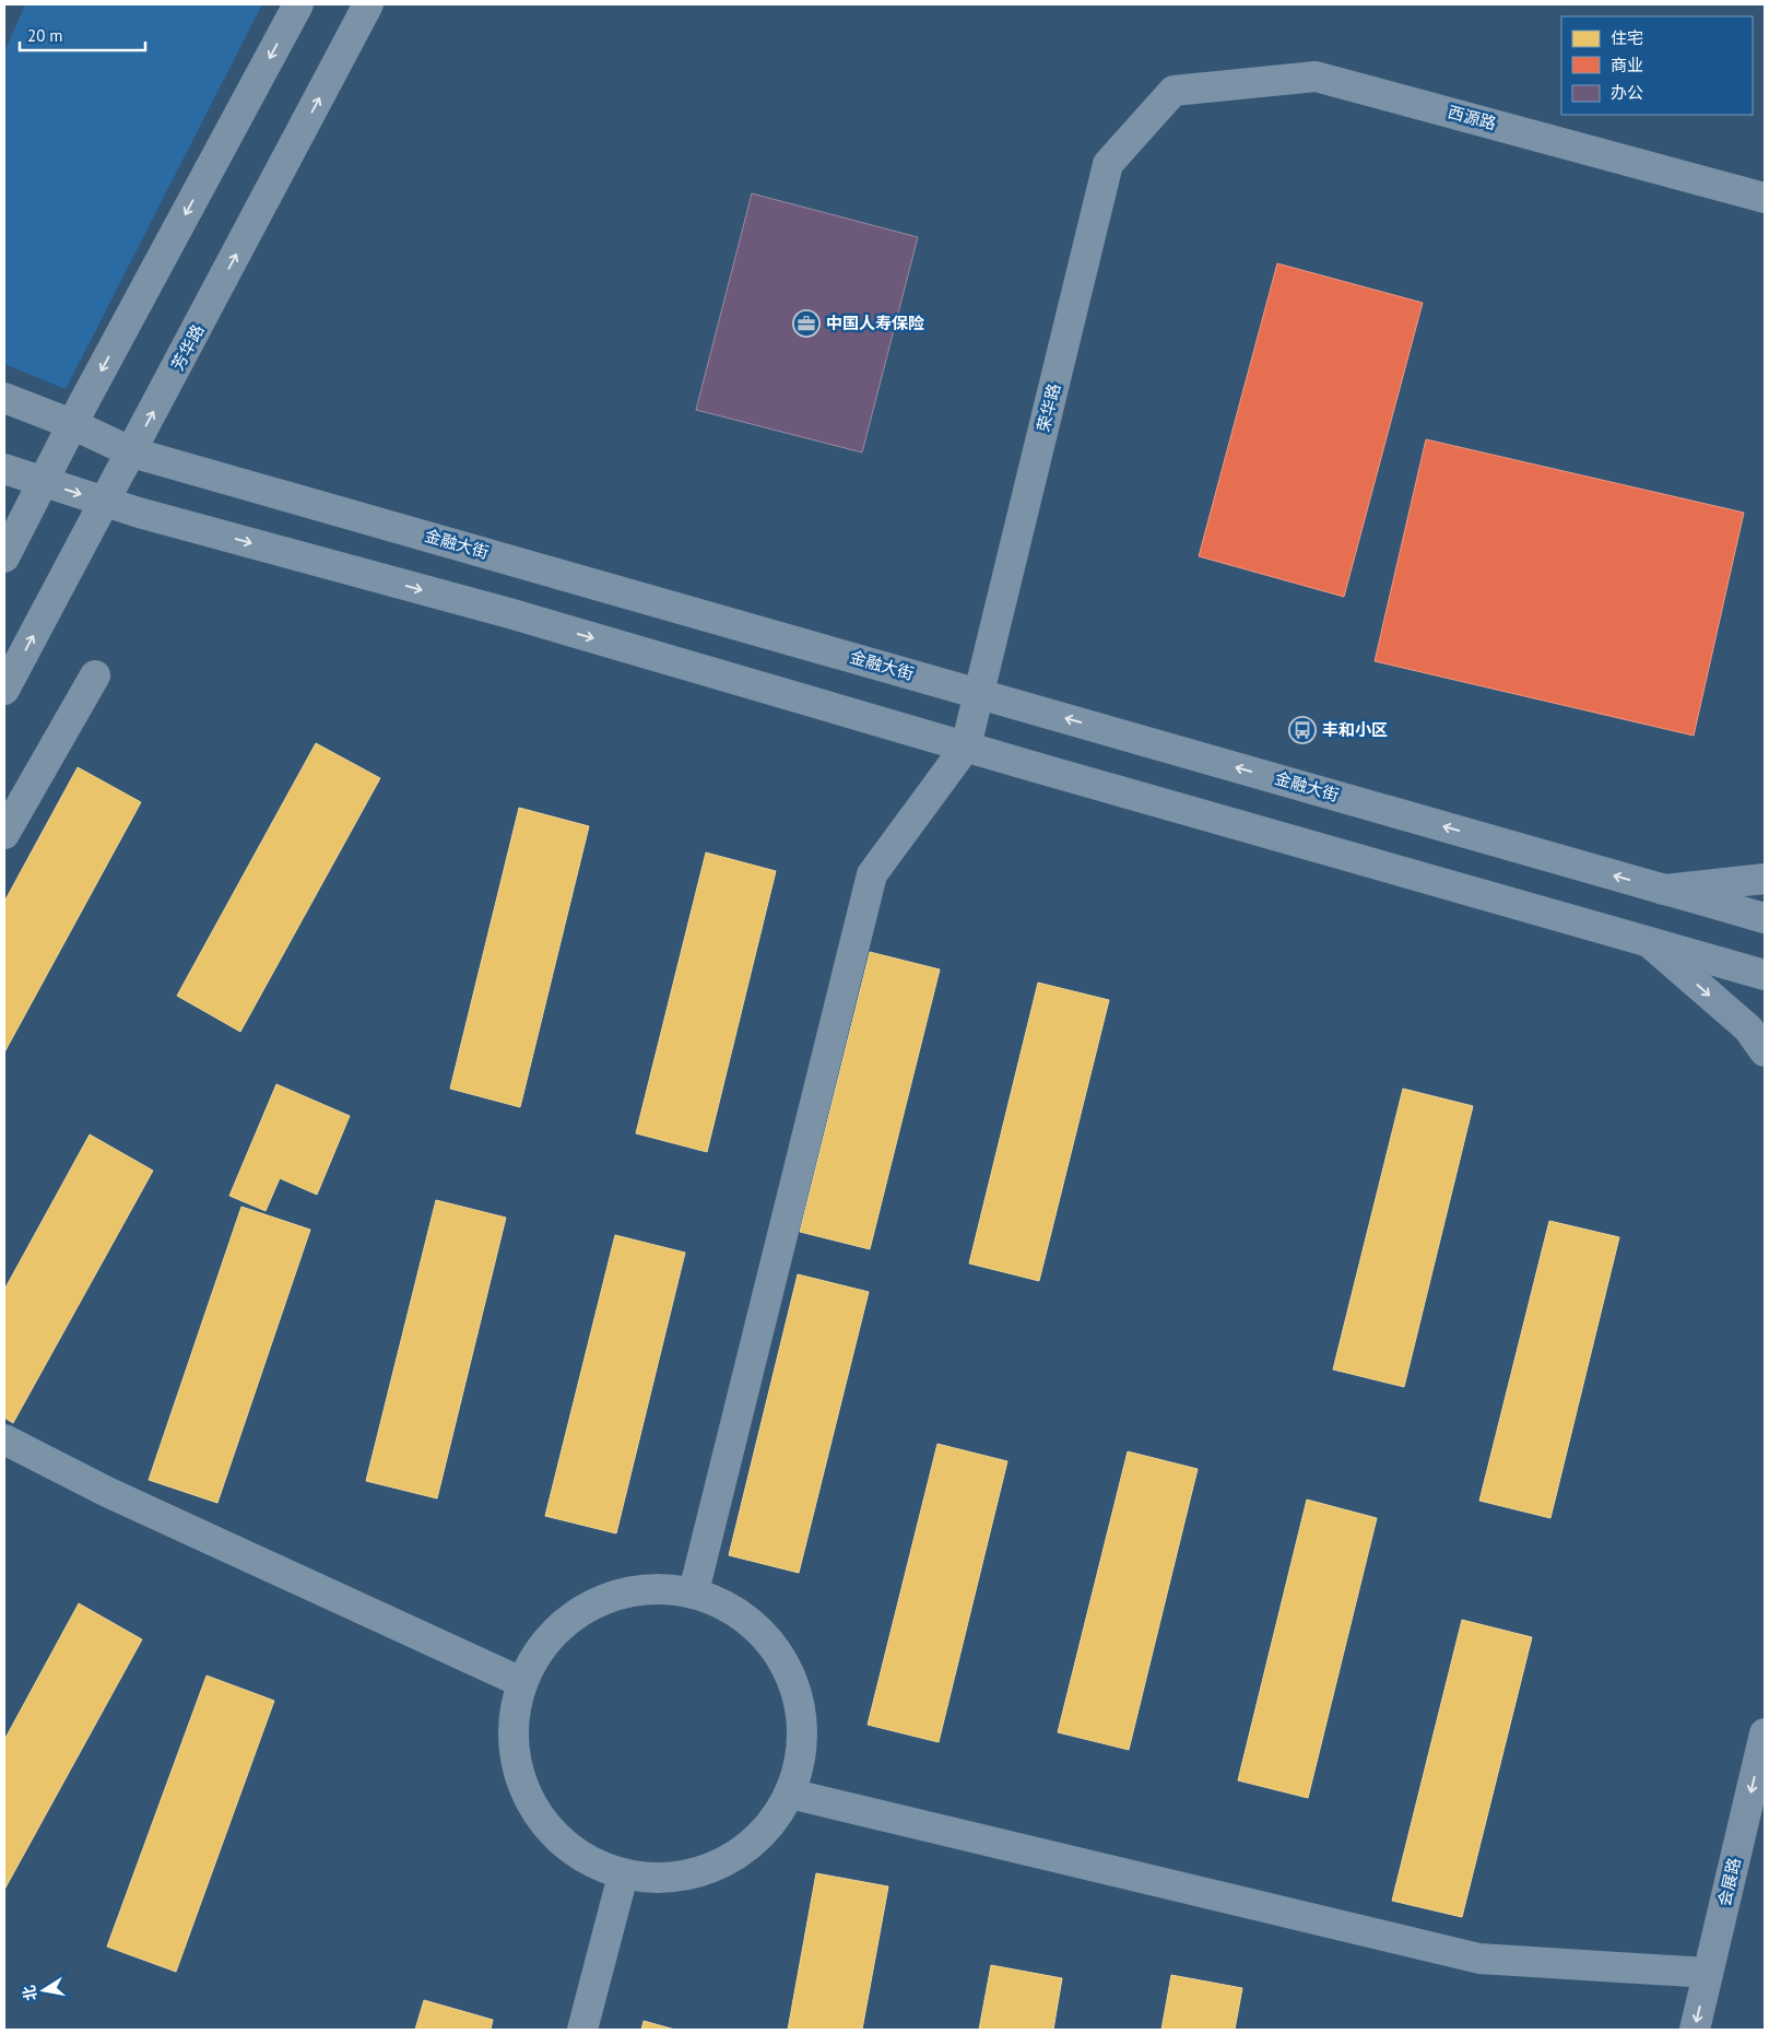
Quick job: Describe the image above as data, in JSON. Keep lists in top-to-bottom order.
{
  "streets": {
    "main road": ["会展路"],
    "street": [
      "西源路",
      "芳华路",
      "荣华路",
      "金融大街"
    ]
  },
  "crossings": [
    ["西源路", "荣华路"],
    ["芳华路", "金融大街"],
    ["荣华路", "金融大街"]
  ],
  "one_way": ["会展路"],
  "places": {
    "office": ["中国人寿保险"],
    "bus stop": ["丰和小区"]
  },
  "legend": ["住宅", "商业", "办公"],
  "scale_bar": "20 m",
  "north": "left"
}
